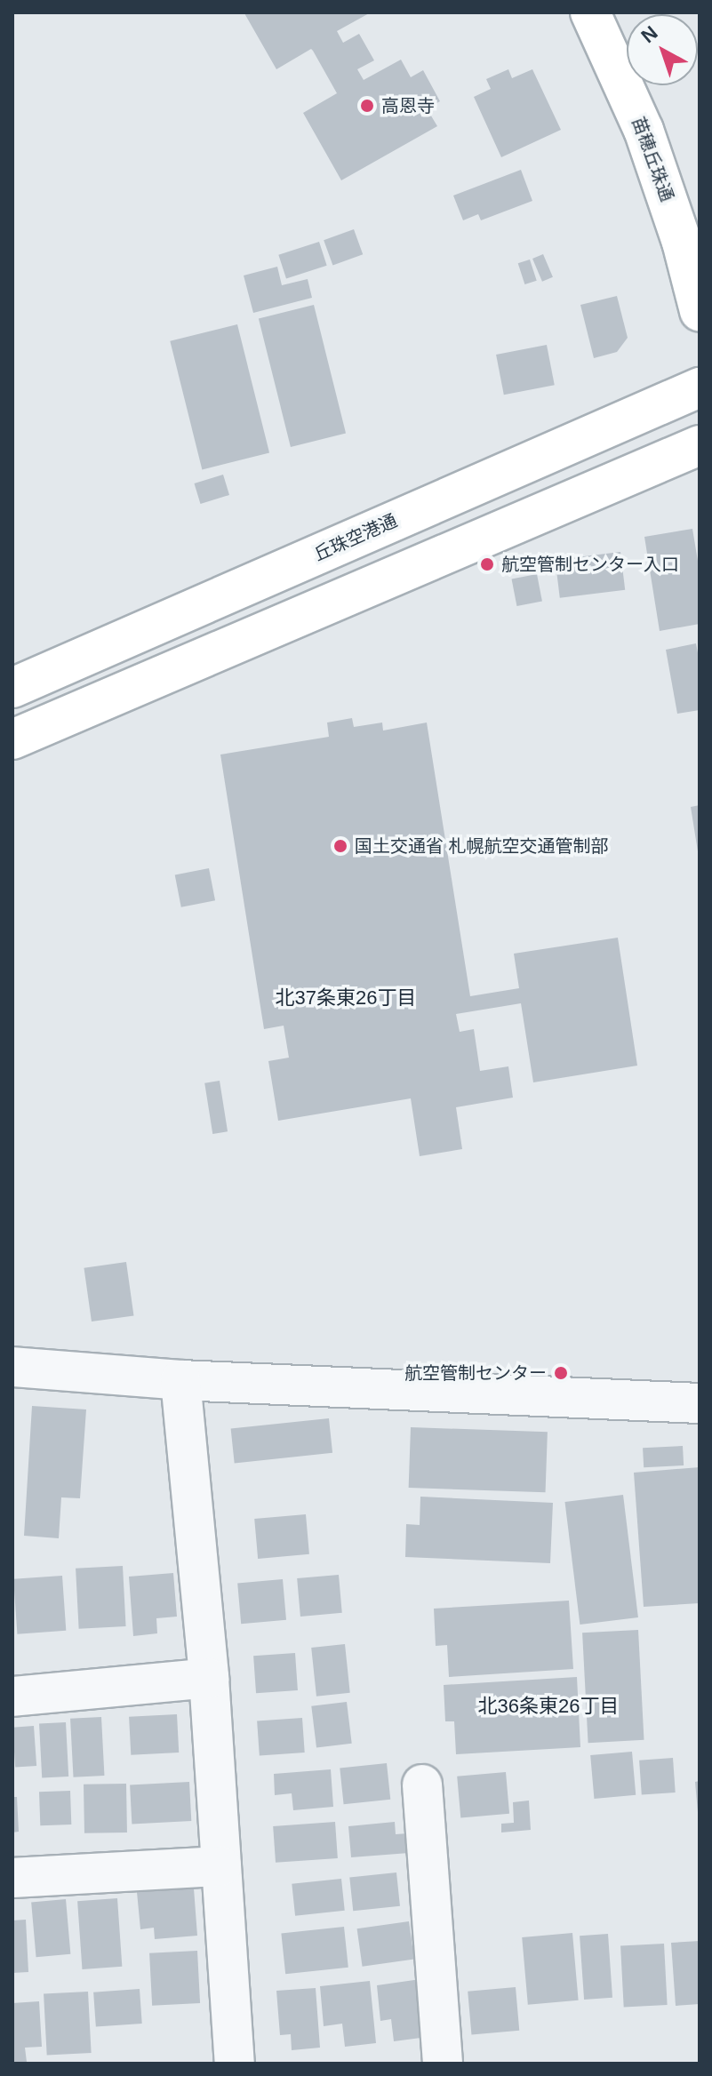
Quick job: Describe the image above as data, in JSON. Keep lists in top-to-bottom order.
{
  "streets": {
    "main road": ["苗穂丘珠通", "丘珠空港通"]
  },
  "districts": ["北37条東26丁目", "北36条東26丁目"],
  "places": [
    "高恩寺",
    "航空管制センター入口",
    "国土交通省 札幌航空交通管制部",
    "航空管制センター"
  ],
  "north": "top left"
}
